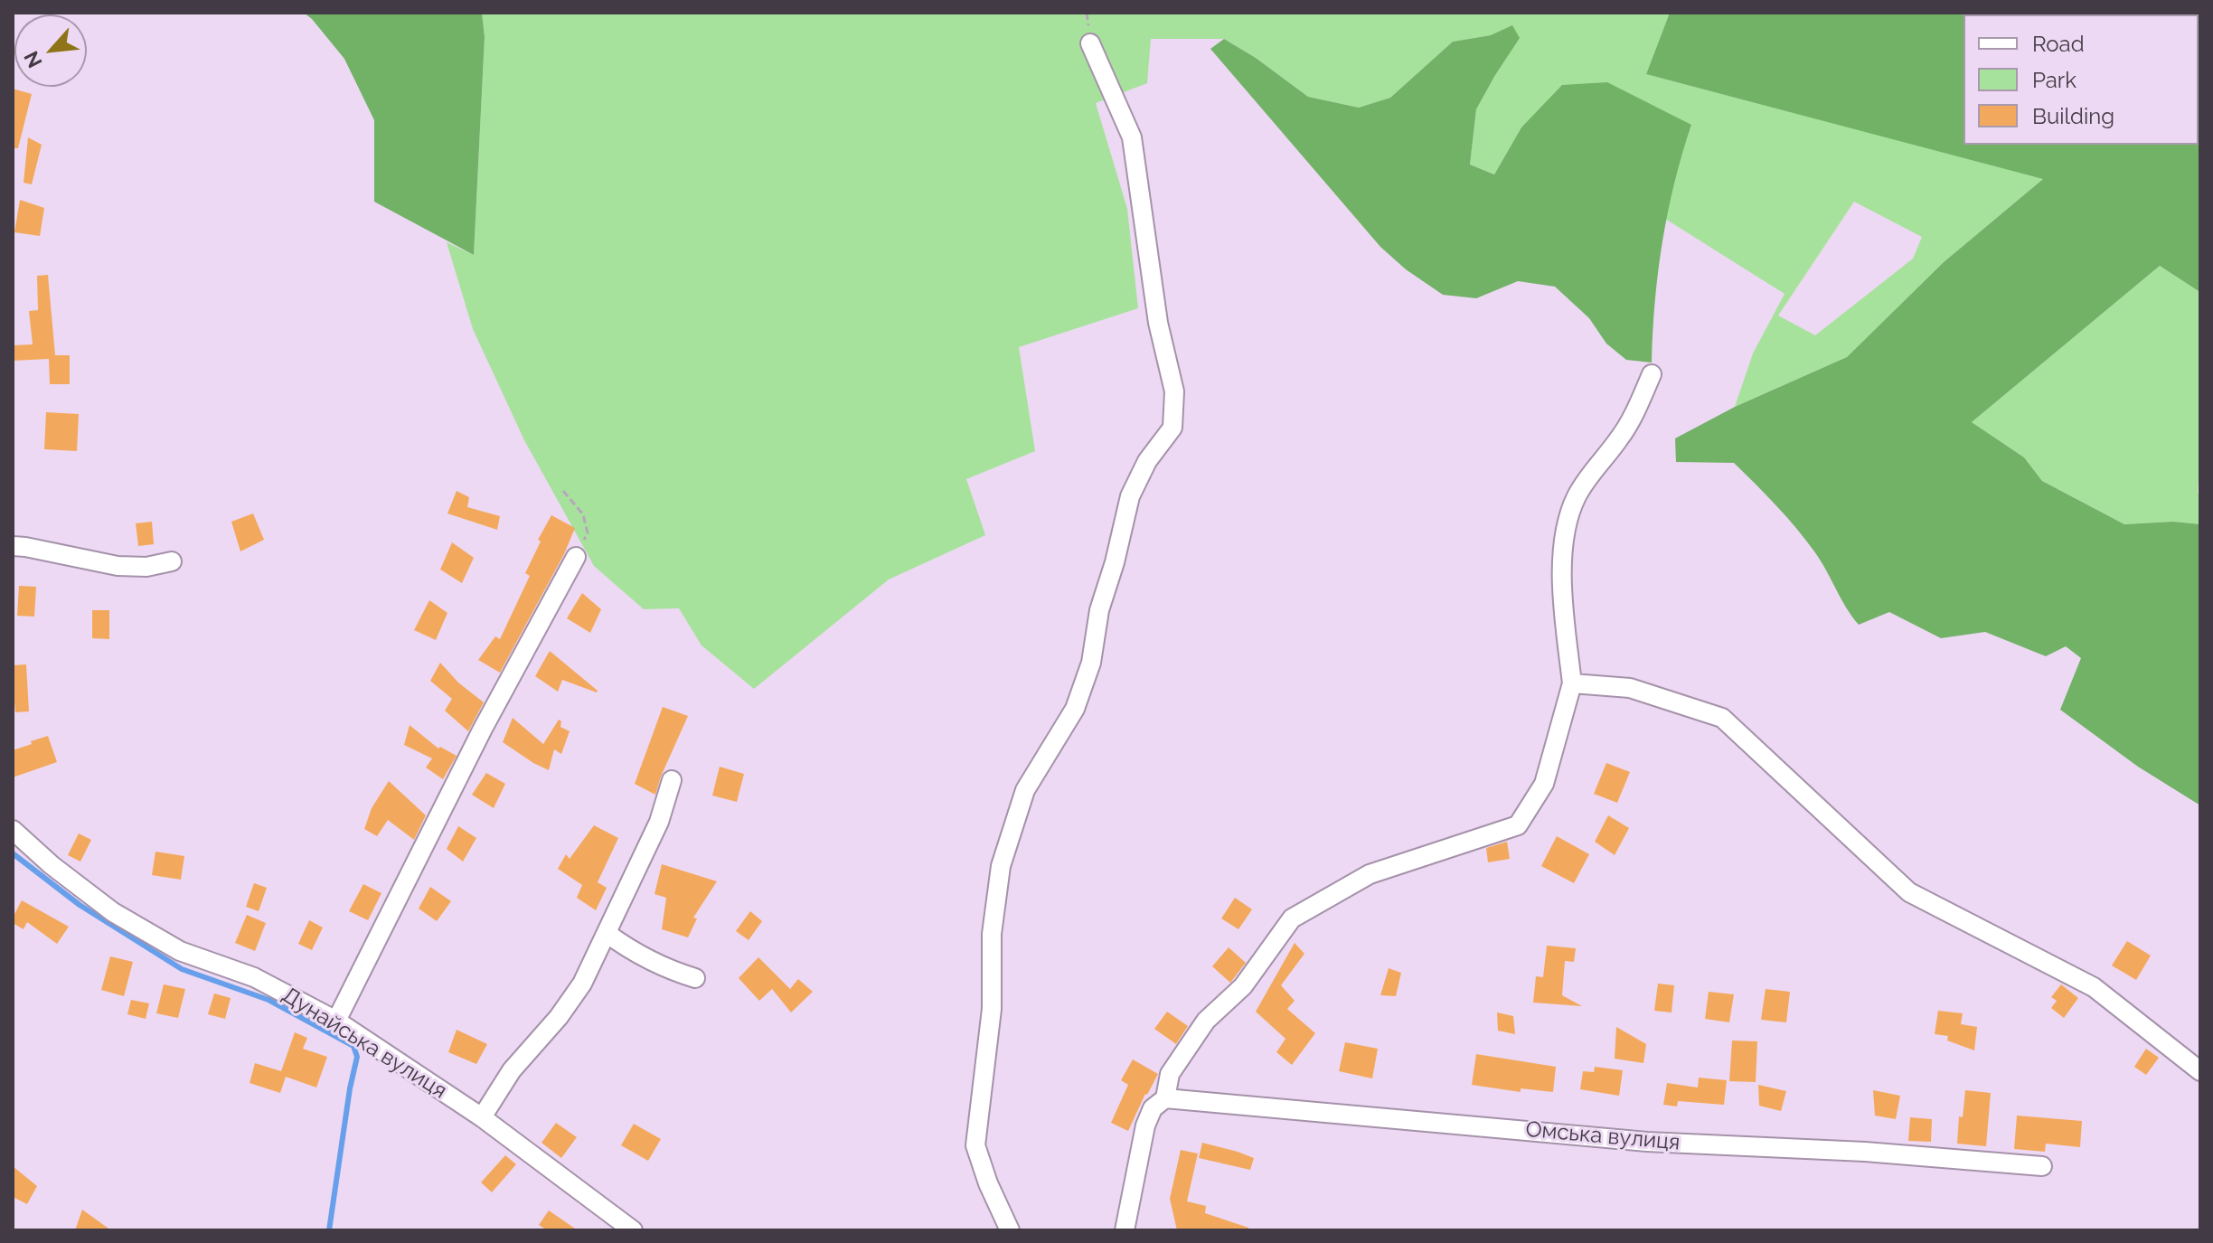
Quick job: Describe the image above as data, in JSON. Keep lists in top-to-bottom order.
{
  "streets": {
    "street": ["Дунайська вулиця", "Омська вулиця"]
  },
  "legend": ["Road", "Park", "Building"],
  "north": "bottom left"
}
